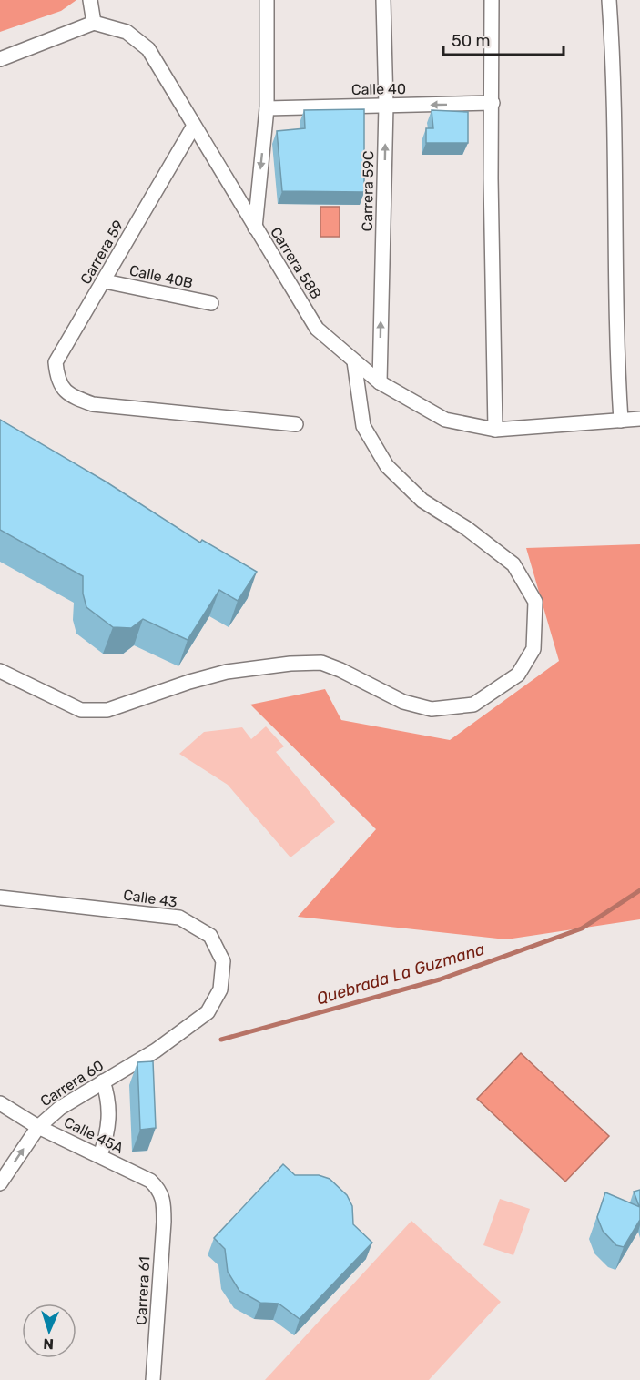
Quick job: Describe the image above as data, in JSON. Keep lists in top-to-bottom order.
{
  "streets": {
    "street": [
      "Calle 40",
      "Carrera 59C",
      "Carrera 59",
      "Carrera 58B",
      "Calle 40B",
      "Calle 43",
      "Carrera 60",
      "Calle 45A",
      "Carrera 61"
    ]
  },
  "crossings": [
    ["Calle 40", "Carrera 59C"],
    ["Carrera 59C", "Carrera 58B"],
    ["Carrera 59", "Carrera 58B"],
    ["Carrera 59", "Calle 40B"],
    ["Calle 43", "Carrera 60"],
    ["Carrera 60", "Calle 45A"],
    ["Calle 45A", "Carrera 61"]
  ],
  "one_way": ["Calle 40"],
  "water": ["Quebrada La Guzmana"],
  "scale_bar": "50 m",
  "north": "bottom"
}
